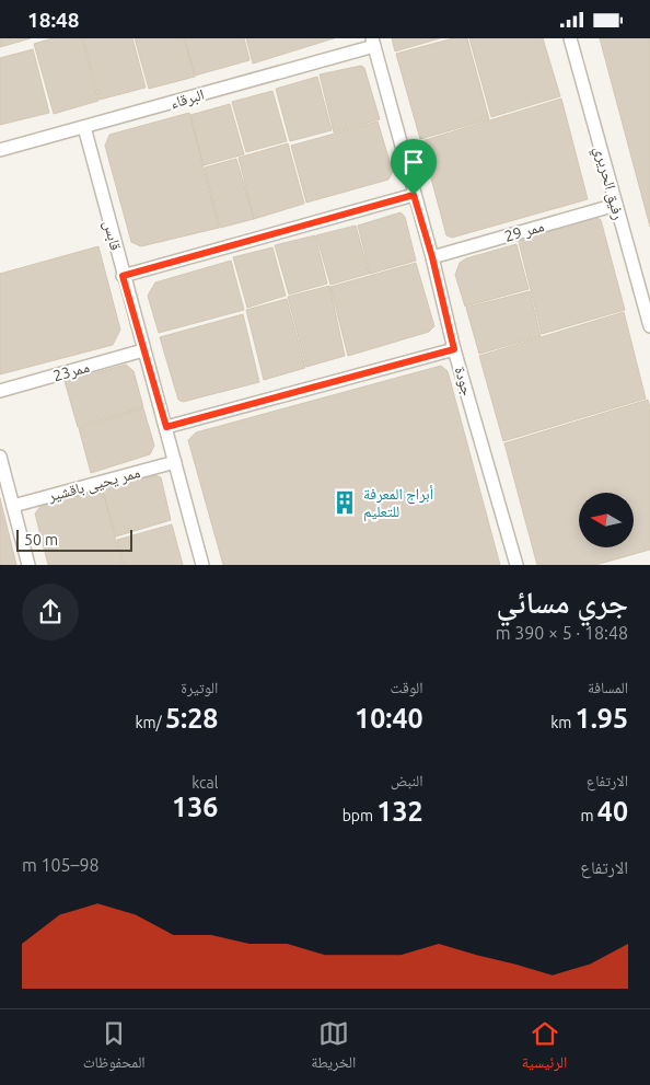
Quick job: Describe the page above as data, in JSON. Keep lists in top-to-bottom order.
{
  "streets": {
    "street": [
      "البرقاء",
      "رفيق الحريري",
      "ممر 29",
      "قابس",
      "ممر23",
      "جودة",
      "ممر يحيى باقشير"
    ]
  },
  "crossings": [
    ["البرقاء", "قابس"],
    ["البرقاء", "جودة"],
    ["رفيق الحريري", "ممر 29"],
    ["ممر 29", "جودة"],
    ["قابس", "ممر23"],
    ["قابس", "ممر يحيى باقشير"]
  ],
  "places": {
    "building": ["أبراج المعرفة للتعليم"]
  },
  "scale_bar": "50 m",
  "north": "left",
  "page": {
    "status": "18:48",
    "scale": "50 m",
    "heading": ["جري مسائي", "18:48 · 5 × 390 m"],
    "stats": [
      ["المسافة", "1.95 km"],
      ["الوقت", "10:40"],
      ["الوتيرة", "5:28 /km"],
      ["الارتفاع", "40 m"],
      ["النبض", "132 bpm"],
      ["kcal", "136"]
    ],
    "chart": ["الارتفاع", "98–105 m"],
    "tabs": ["الرئيسية", "الخريطة", "المحفوظات"]
  }
}
